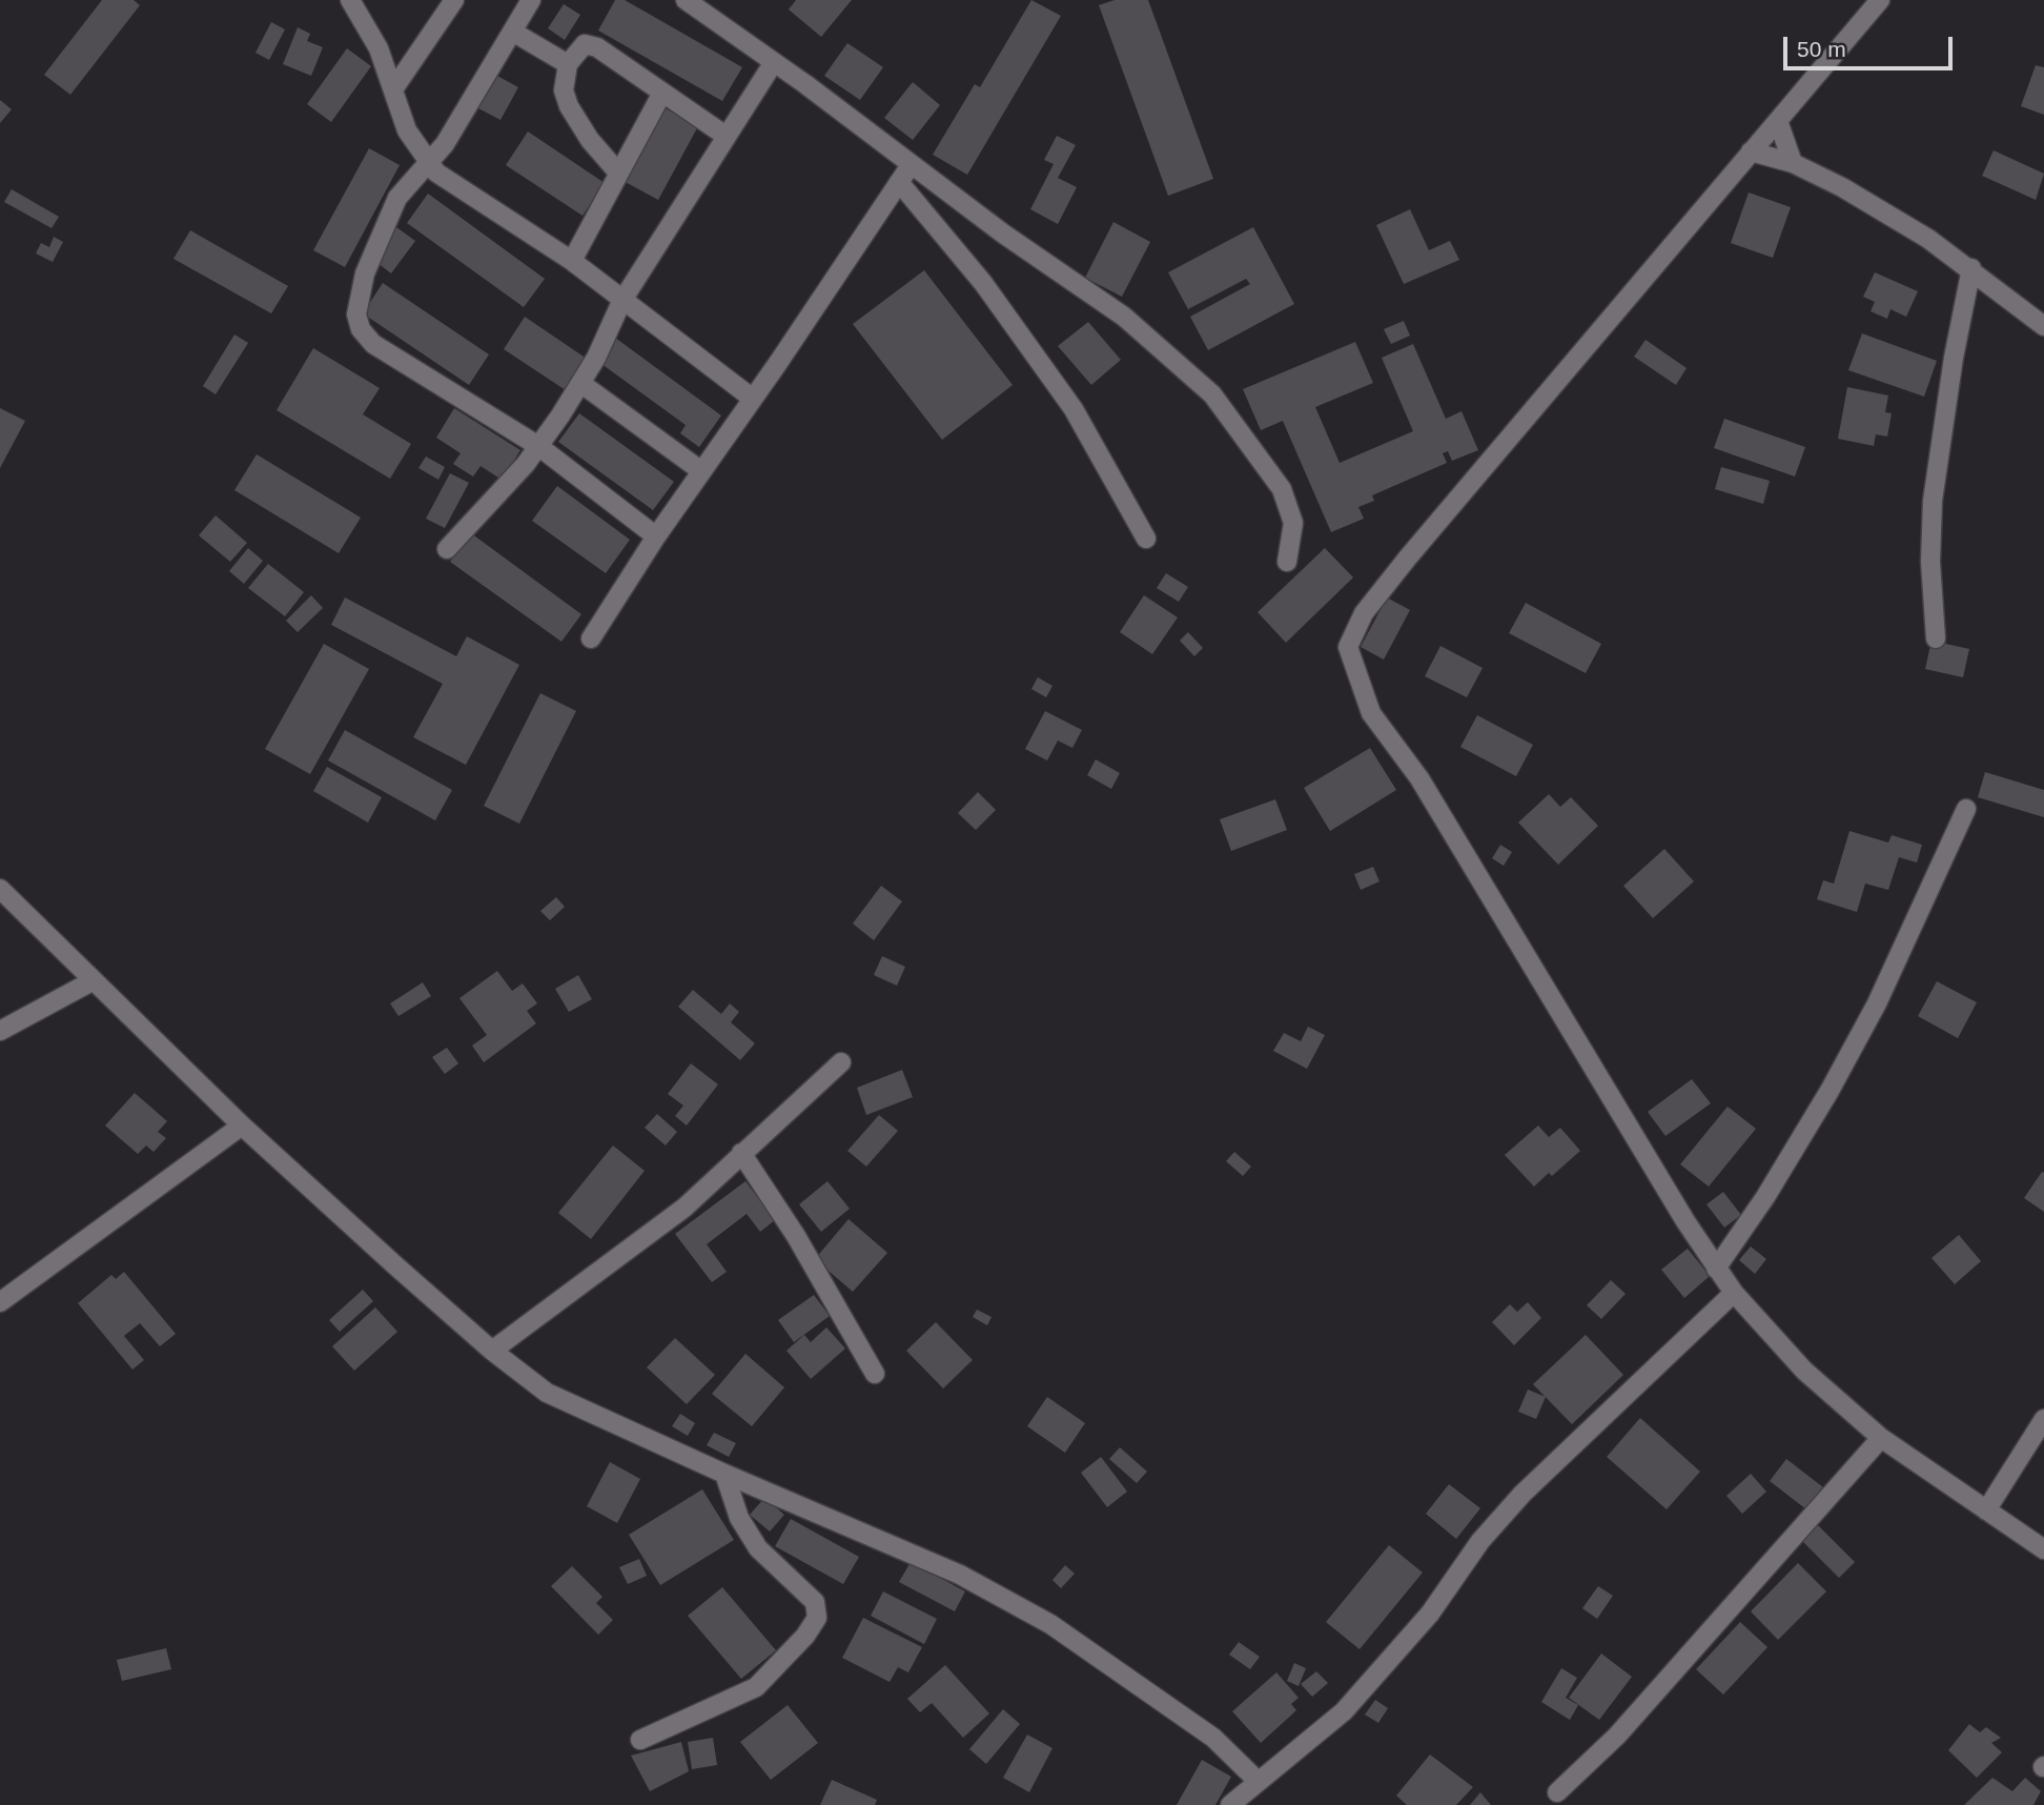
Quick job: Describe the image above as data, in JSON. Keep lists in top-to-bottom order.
{
  "scale_bar": "50 m"
}
